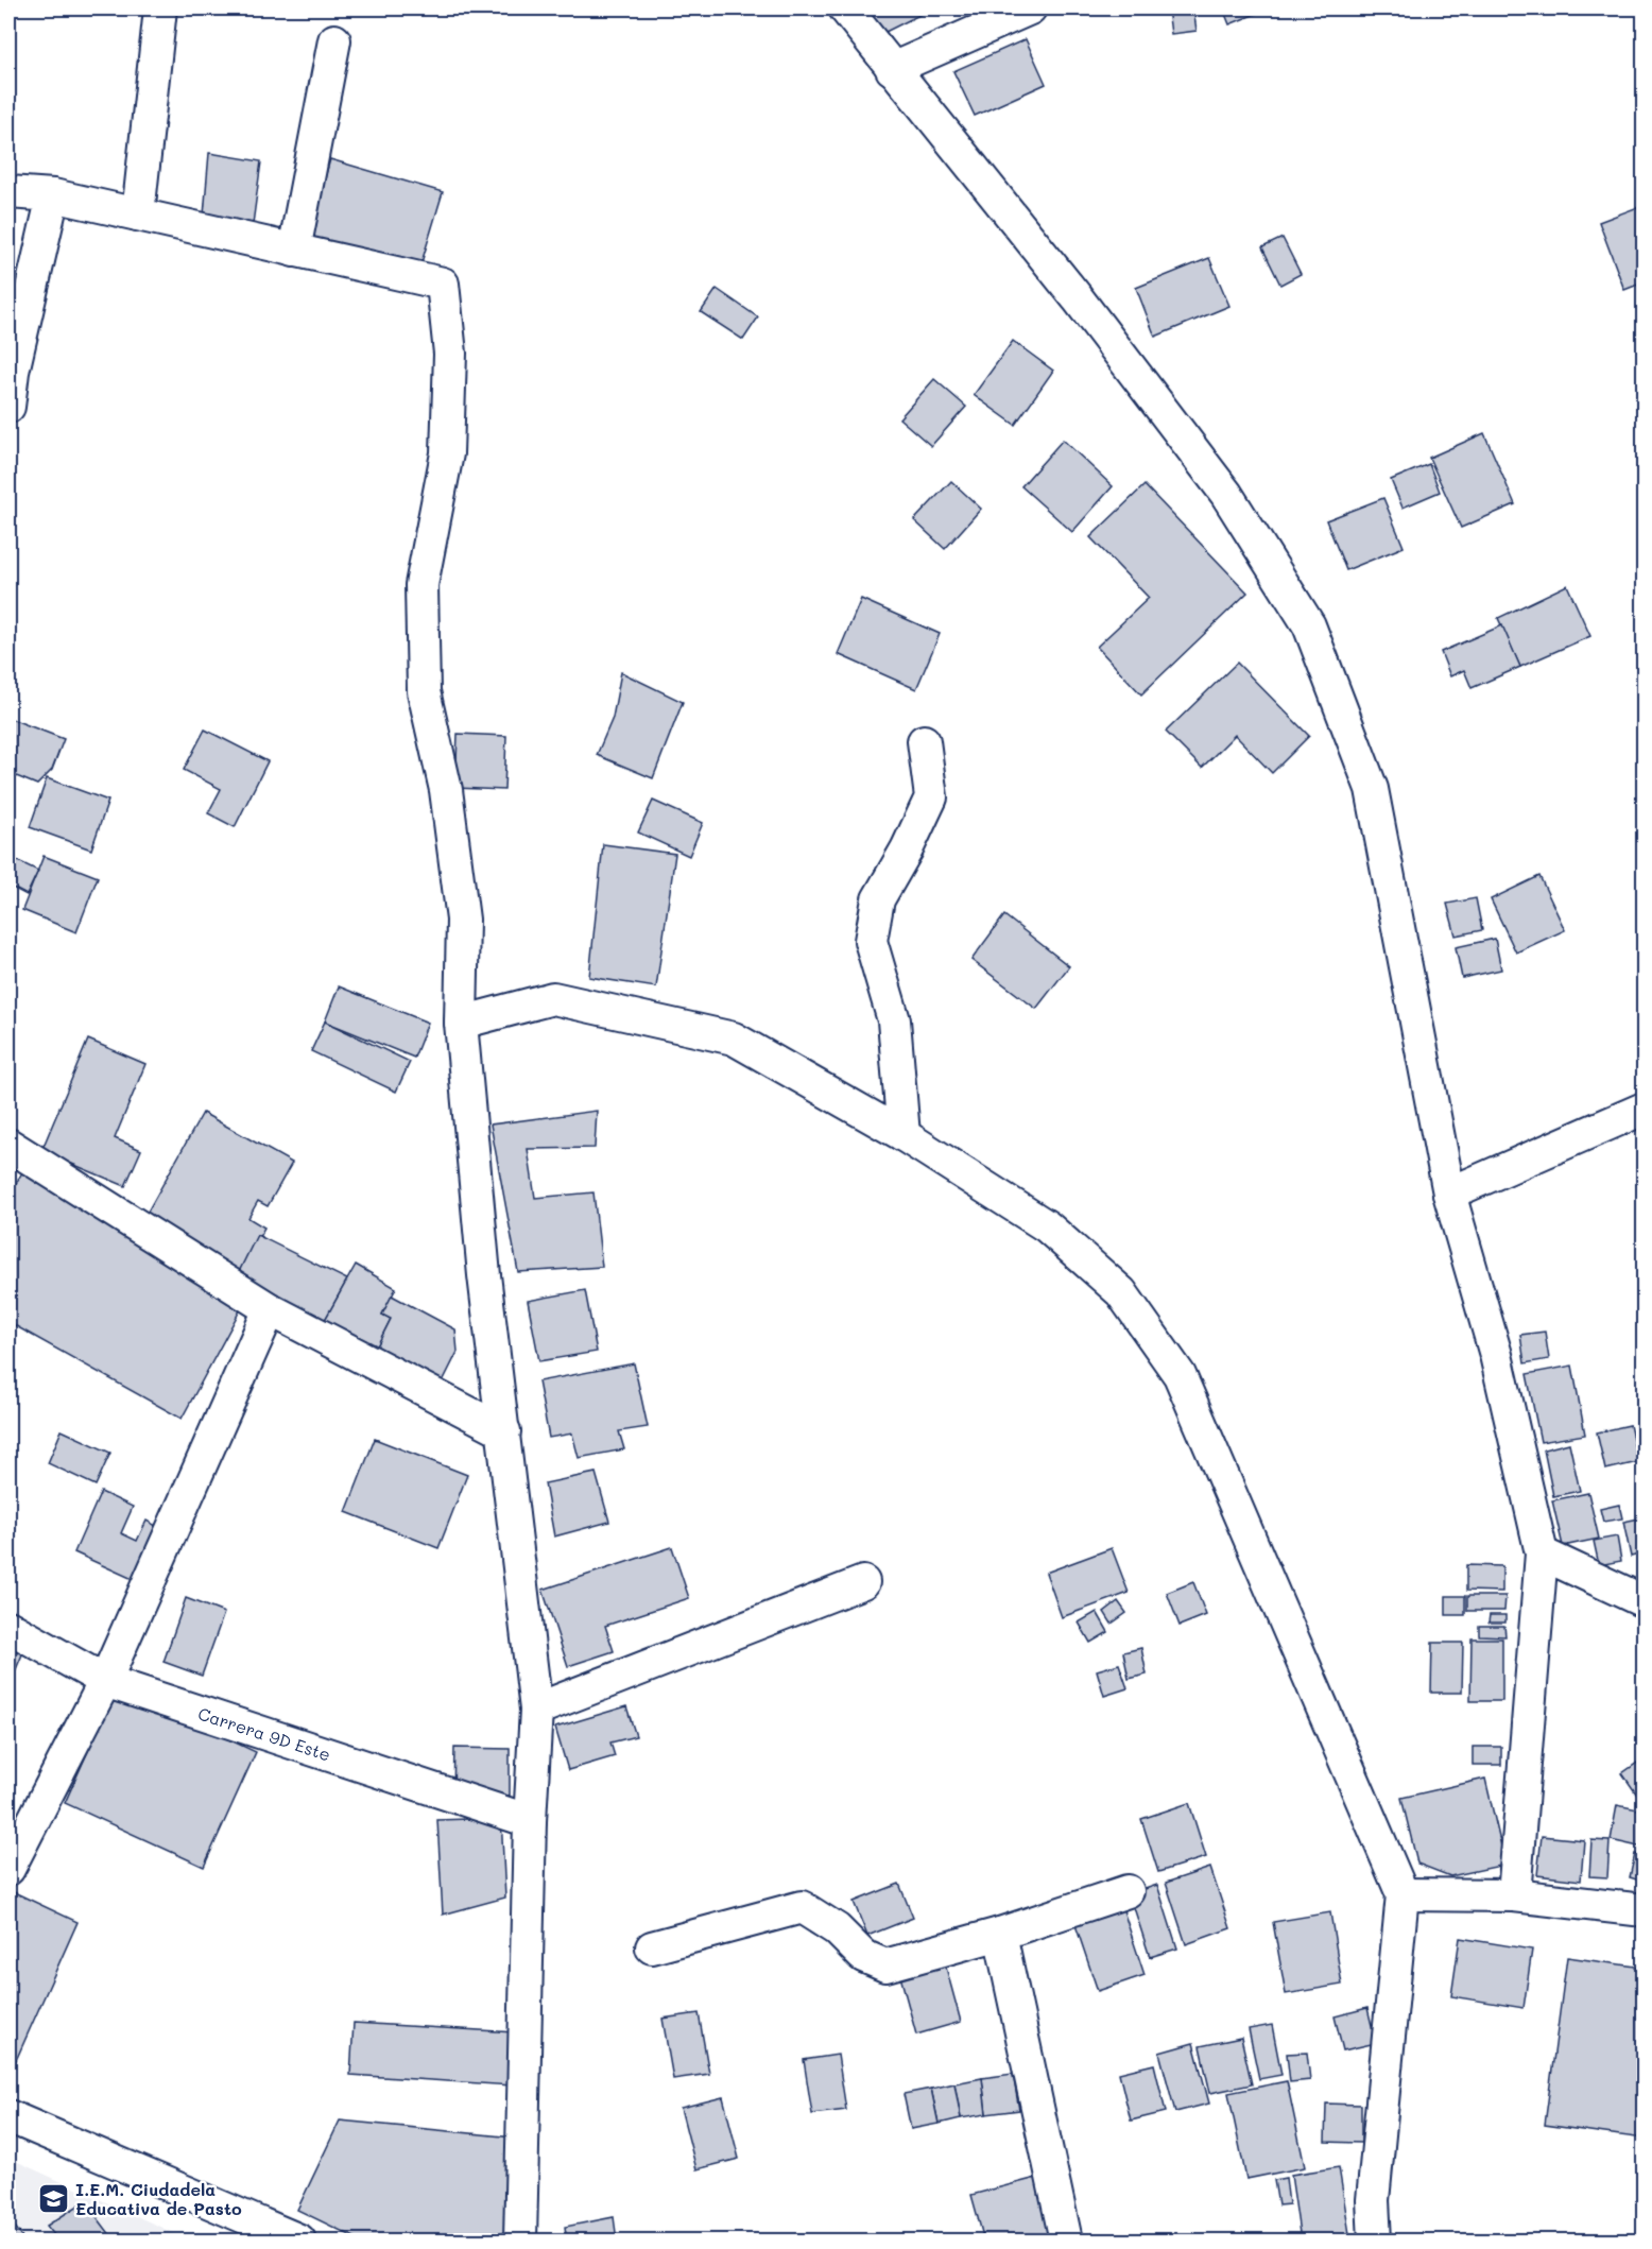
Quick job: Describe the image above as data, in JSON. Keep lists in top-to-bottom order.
{
  "streets": {
    "street": ["Carrera 9D Este"]
  },
  "places": {
    "school or university": ["I.E.M. Ciudadela Educativa de Pasto"]
  }
}
